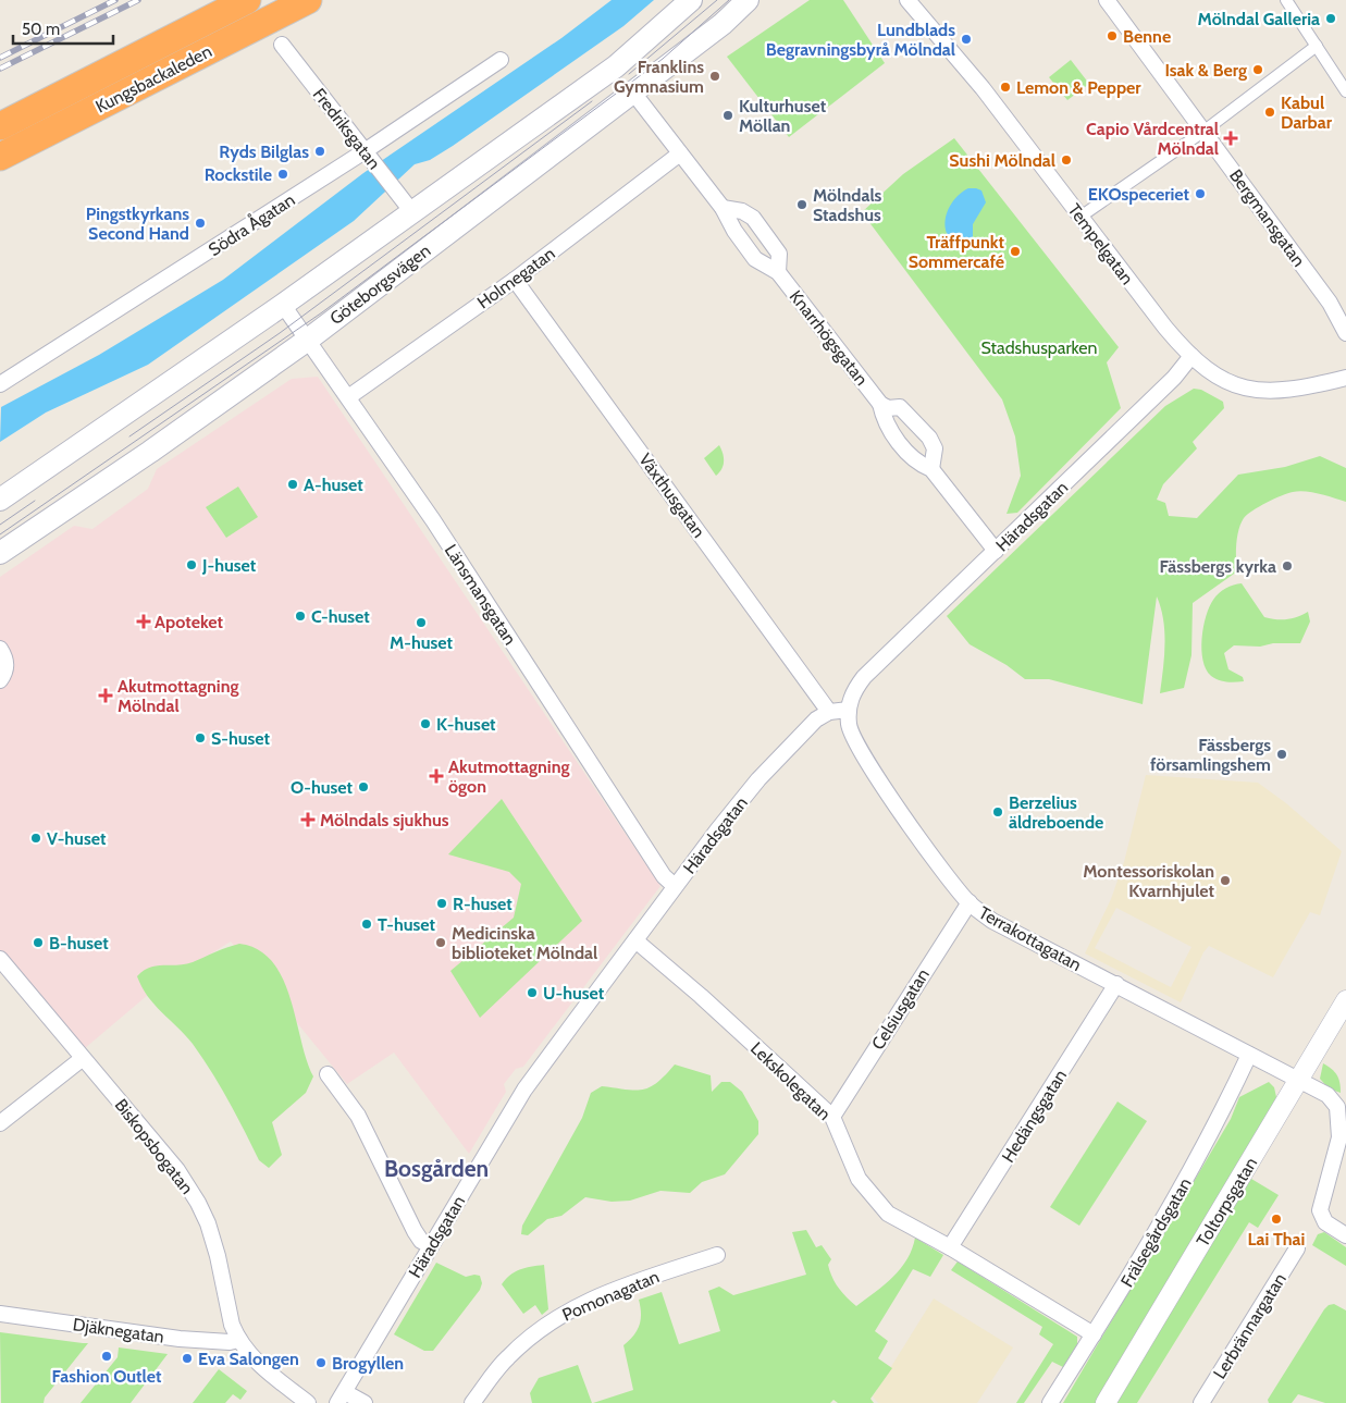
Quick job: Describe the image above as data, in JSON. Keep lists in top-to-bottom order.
{
  "streets": {
    "highway": ["Kungsbackaleden"],
    "main road": ["Göteborgsvägen"],
    "street": [
      "Fredriksgatan",
      "Bergmansgatan",
      "Södra Ågatan",
      "Tempelgatan",
      "Holmegatan",
      "Knarrhögsgatan",
      "Växthusgatan",
      "Häradsgatan",
      "Länsmansgatan",
      "Terrakottagatan",
      "Celsiusgatan",
      "Lekskolegatan",
      "Hedängsgatan",
      "Biskopsbogatan",
      "Toltorpsgatan",
      "Frälsegårdsgatan",
      "Pomonagatan",
      "Lerbrännargatan",
      "Djäknegatan"
    ]
  },
  "crossings": [
    ["Fredriksgatan", "Södra Ågatan"],
    ["Tempelgatan", "Häradsgatan"],
    ["Holmegatan", "Knarrhögsgatan"],
    ["Holmegatan", "Växthusgatan"],
    ["Holmegatan", "Länsmansgatan"],
    ["Göteborgsvägen", "Knarrhögsgatan"],
    ["Göteborgsvägen", "Länsmansgatan"],
    ["Knarrhögsgatan", "Häradsgatan"],
    ["Växthusgatan", "Häradsgatan"],
    ["Häradsgatan", "Länsmansgatan"],
    ["Häradsgatan", "Terrakottagatan"],
    ["Häradsgatan", "Lekskolegatan"],
    ["Terrakottagatan", "Celsiusgatan"],
    ["Terrakottagatan", "Hedängsgatan"],
    ["Terrakottagatan", "Toltorpsgatan"],
    ["Terrakottagatan", "Frälsegårdsgatan"],
    ["Celsiusgatan", "Lekskolegatan"],
    ["Lekskolegatan", "Hedängsgatan"],
    ["Lekskolegatan", "Frälsegårdsgatan"],
    ["Biskopsbogatan", "Djäknegatan"]
  ],
  "districts": ["Bosgården"],
  "parks": ["Stadshusparken"],
  "places": {
    "other": [
      "Mölndal Galleria",
      "Benne",
      "Lundblads Begravningsbyrå Mölndal",
      "Isak & Berg",
      "Franklins Gymnasium",
      "Lemon & Pepper",
      "Kabul Darbar",
      "Kulturhuset Möllan",
      "Ryds Bilglas",
      "Sushi Mölndal",
      "Rockstile",
      "EKOspeceriet",
      "Mölndals Stadshus",
      "Pingstkyrkans Second Hand",
      "Träffpunkt Sommercafé",
      "A-huset",
      "J-huset",
      "Fässbergs kyrka",
      "C-huset",
      "M-huset",
      "K-huset",
      "S-huset",
      "Fässbergs församlingshem",
      "O-huset",
      "Berzelius äldreboende",
      "V-huset",
      "Montessoriskolan Kvarnhjulet",
      "R-huset",
      "T-huset",
      "B-huset",
      "Medicinska biblioteket Mölndal",
      "U-huset",
      "Lai Thai",
      "Fashion Outlet",
      "Eva Salongen",
      "Brogyllen"
    ],
    "health": [
      "Capio Vårdcentral Mölndal",
      "Apoteket",
      "Akutmottagning Mölndal",
      "Akutmottagning ögon",
      "Mölndals sjukhus"
    ]
  },
  "scale_bar": "50 m"
}
